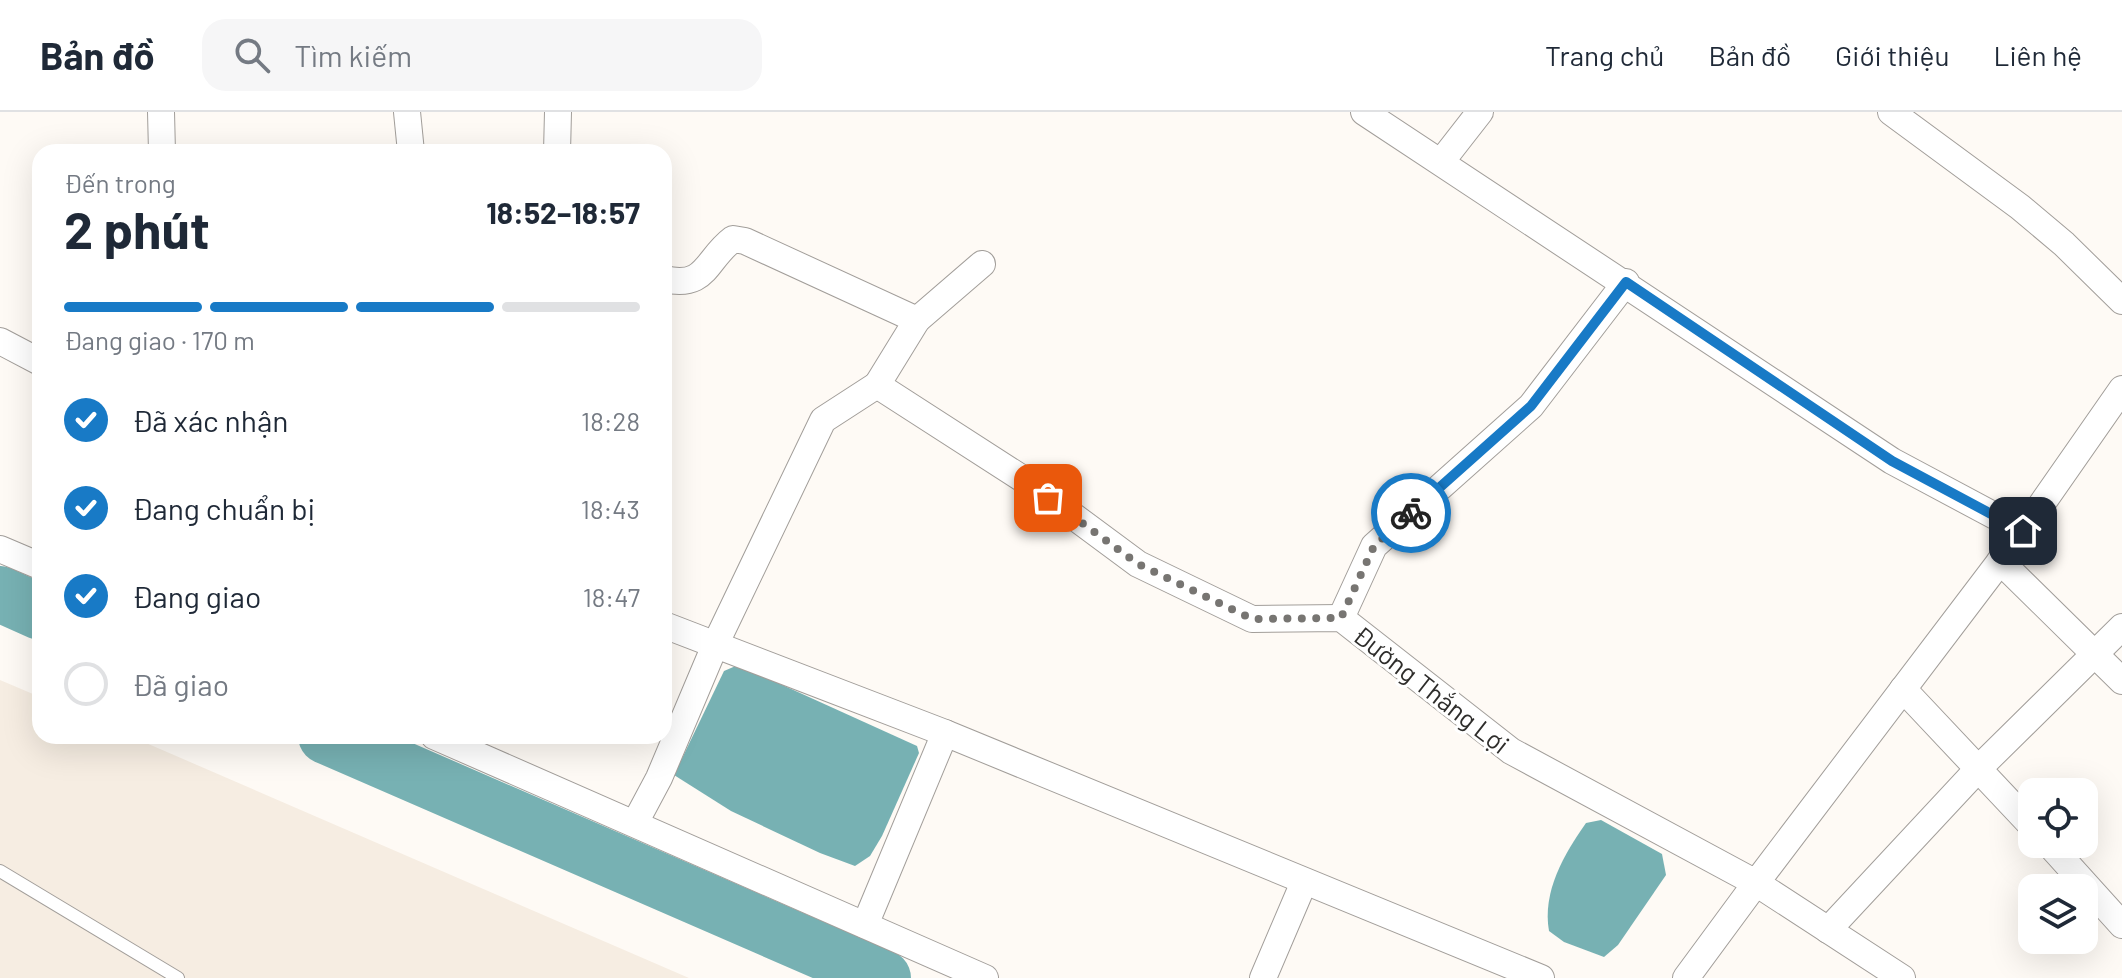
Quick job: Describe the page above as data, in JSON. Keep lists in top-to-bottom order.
{
  "streets": {
    "street": ["Đường Thắng Lợi"]
  },
  "page": {
    "header": "Bản đồ",
    "search": "Tìm kiếm",
    "nav": [
      "Trang chủ",
      "Bản đồ",
      "Giới thiệu",
      "Liên hệ"
    ],
    "heading": ["2 phút", "Đến trong", "18:52–18:57"],
    "bar": "Đang giao · 170 m",
    "list": [
      ["Đã xác nhận", "18:28"],
      ["Đang chuẩn bị", "18:43"],
      ["Đang giao", "18:47"],
      "Đã giao"
    ]
  }
}
